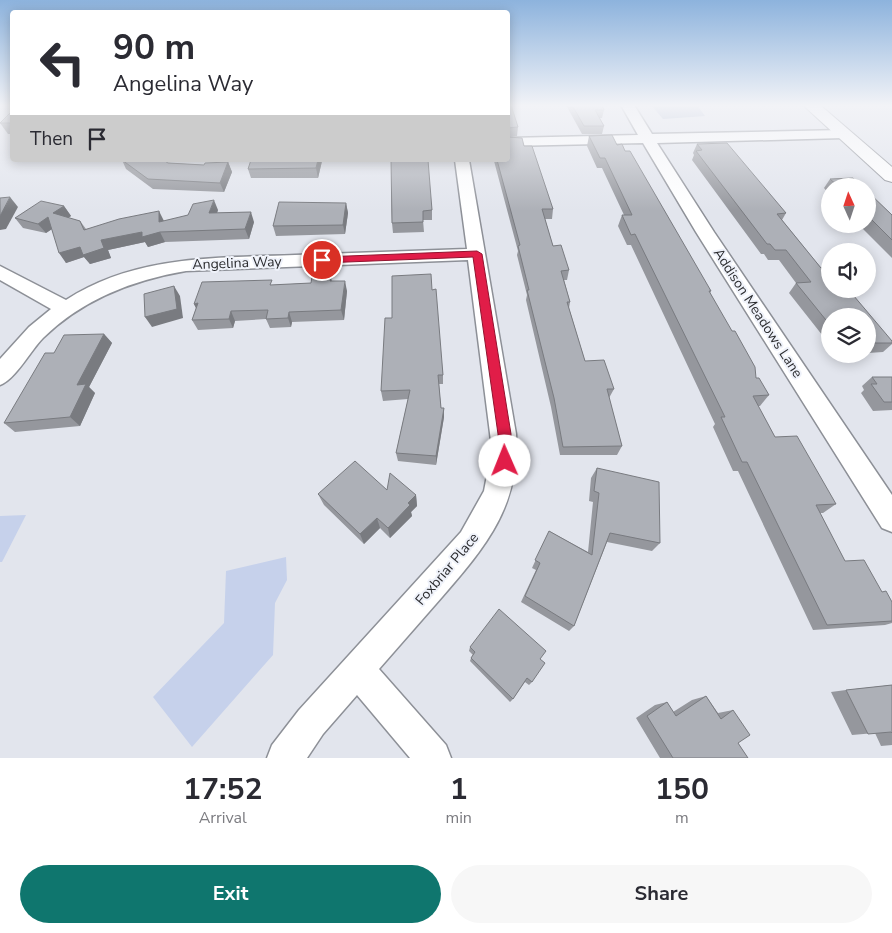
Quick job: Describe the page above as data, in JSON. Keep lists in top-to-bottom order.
{
  "streets": {
    "street": ["Angelina Way", "Addison Meadows Lane", "Foxbriar Place"]
  },
  "crossings": [
    ["Angelina Way", "Foxbriar Place"]
  ],
  "north": "top",
  "page": {
    "turn": ["90 m", "Angelina Way"],
    "then": "Then",
    "eta": [
      "17:52",
      "Arrival",
      "1",
      "min",
      "150",
      "m"
    ],
    "buttons": ["Exit", "Share"]
  }
}
